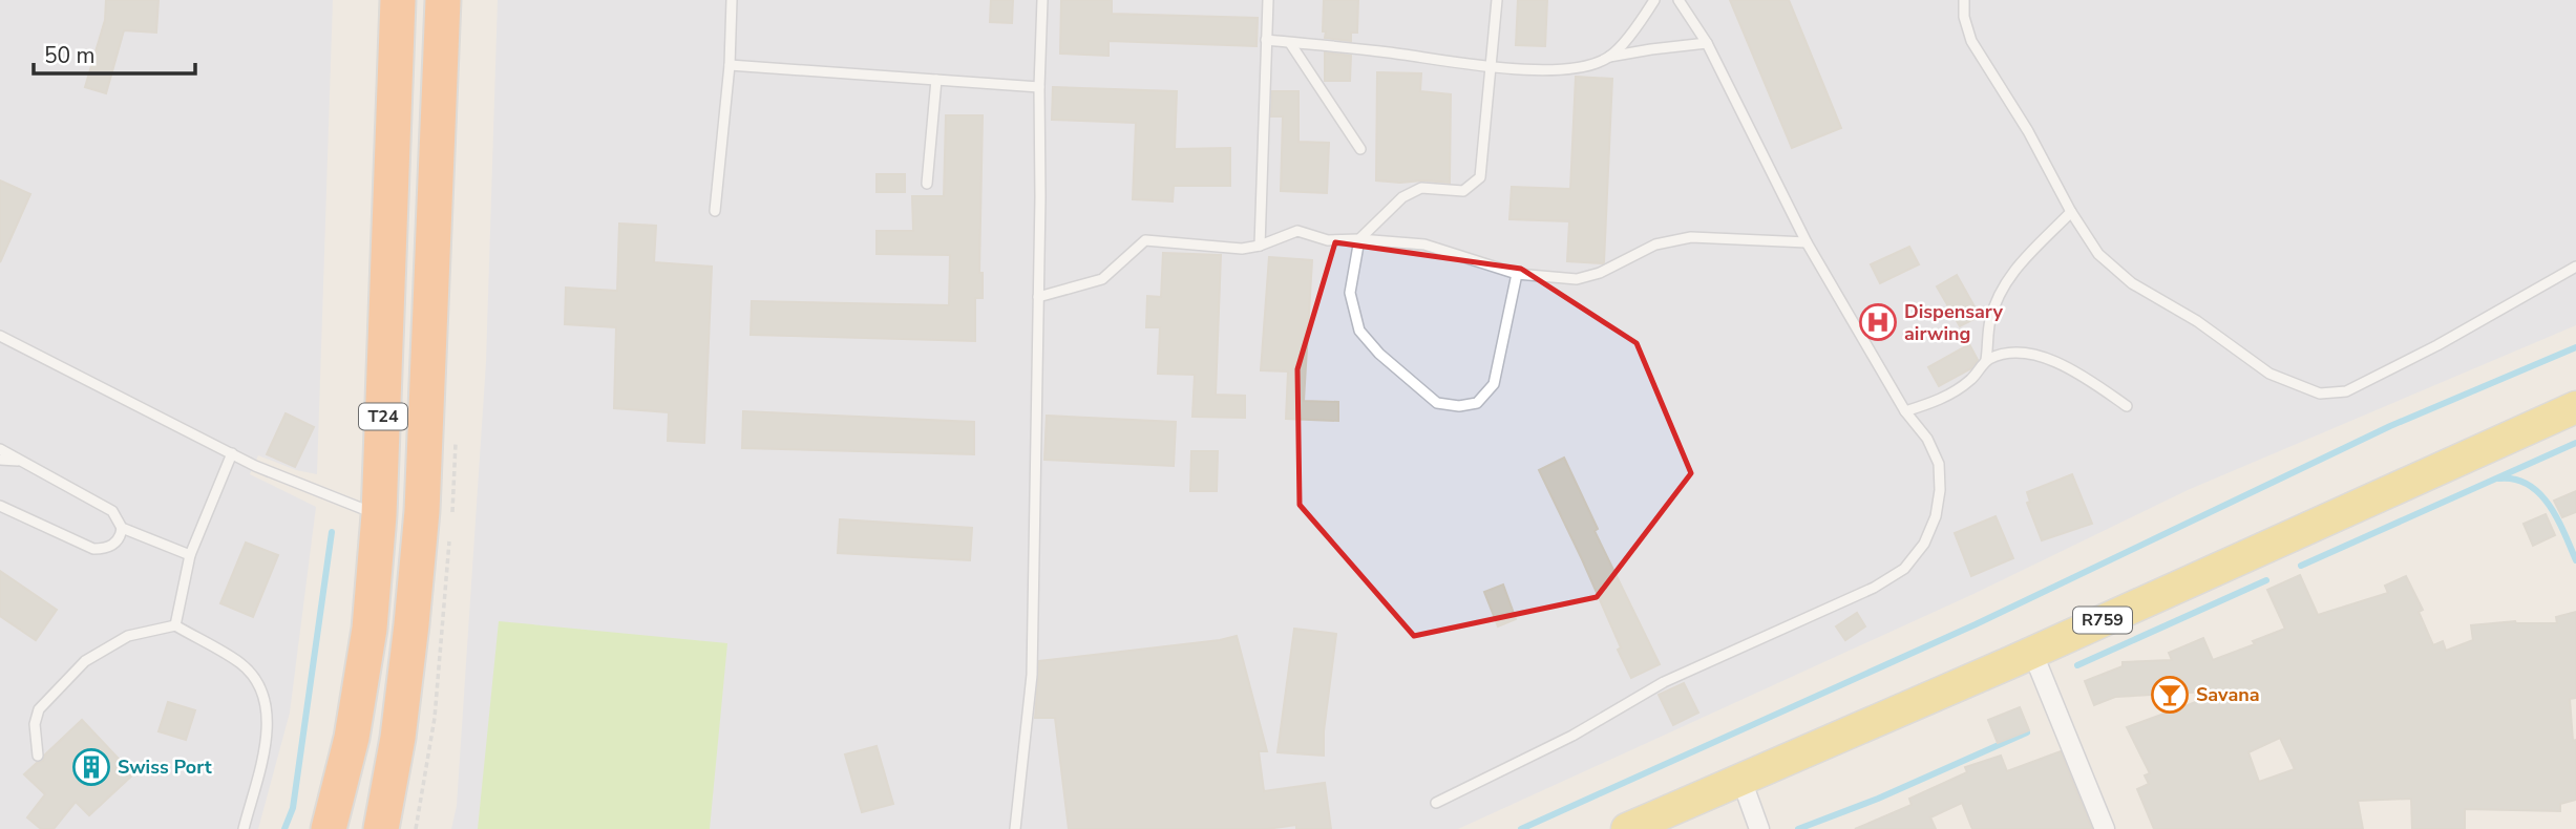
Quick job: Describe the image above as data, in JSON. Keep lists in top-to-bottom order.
{
  "streets": {
    "highway": ["T24"],
    "main road": ["R759"]
  },
  "places": {
    "hospital": ["Dispensary airwing"],
    "bar": ["Savana"],
    "building": ["Swiss Port"]
  },
  "scale_bar": "50 m"
}
